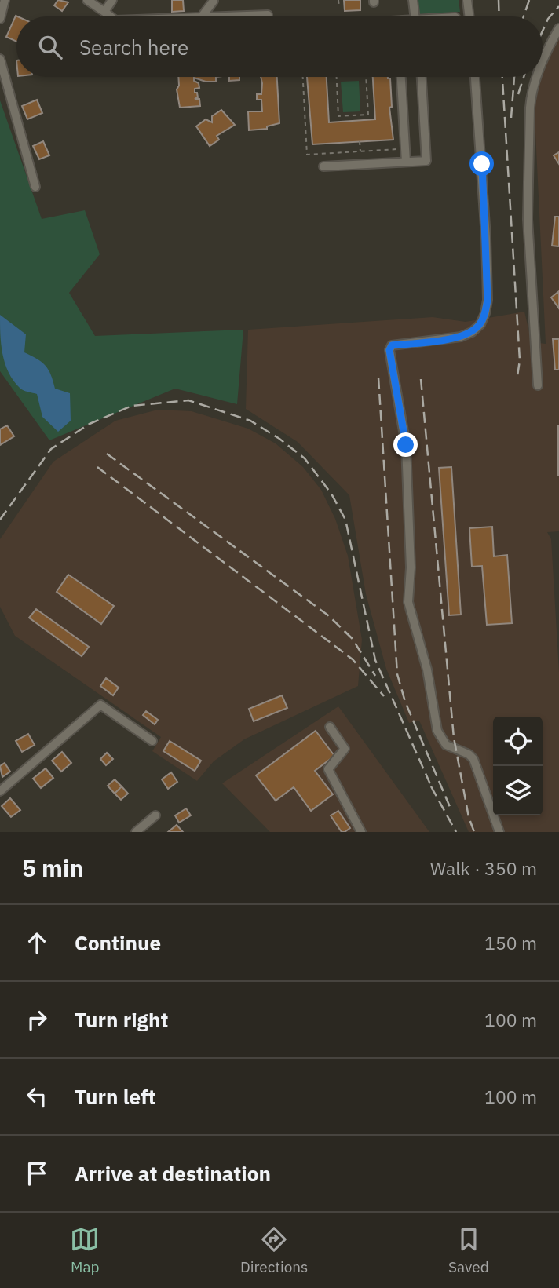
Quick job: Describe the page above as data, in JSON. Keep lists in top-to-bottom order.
{
  "page": {
    "search": "Search here",
    "heading": ["5 min", "Walk · 350 m"],
    "list": [
      ["Continue", "150 m"],
      ["Turn right", "100 m"],
      ["Turn left", "100 m"],
      "Arrive at destination"
    ],
    "nav": ["Map", "Directions", "Saved"]
  }
}
